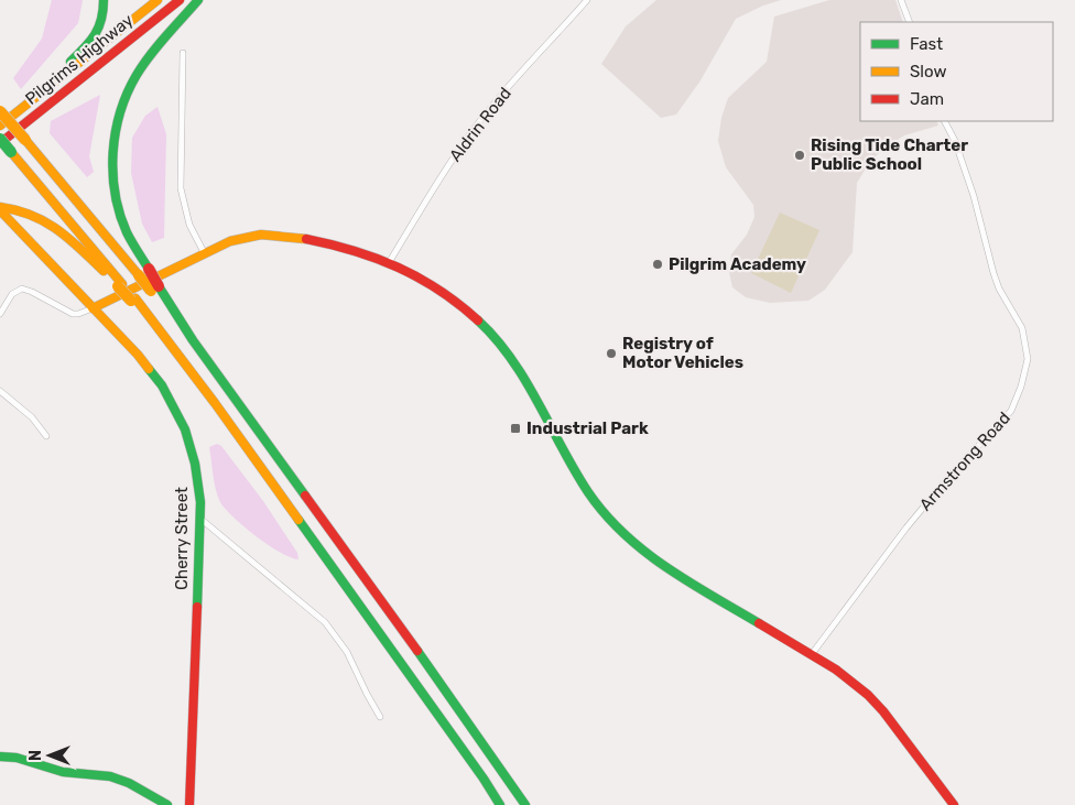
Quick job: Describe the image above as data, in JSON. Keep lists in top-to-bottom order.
{
  "streets": {
    "main road": ["Pilgrims Highway", "Cherry Street"],
    "street": ["Aldrin Road", "Armstrong Road"]
  },
  "places": {
    "other": ["Rising Tide Charter Public School", "Pilgrim Academy", "Registry of Motor Vehicles"],
    "transit": ["Industrial Park"]
  },
  "legend": ["Fast", "Slow", "Jam"],
  "north": "left"
}
